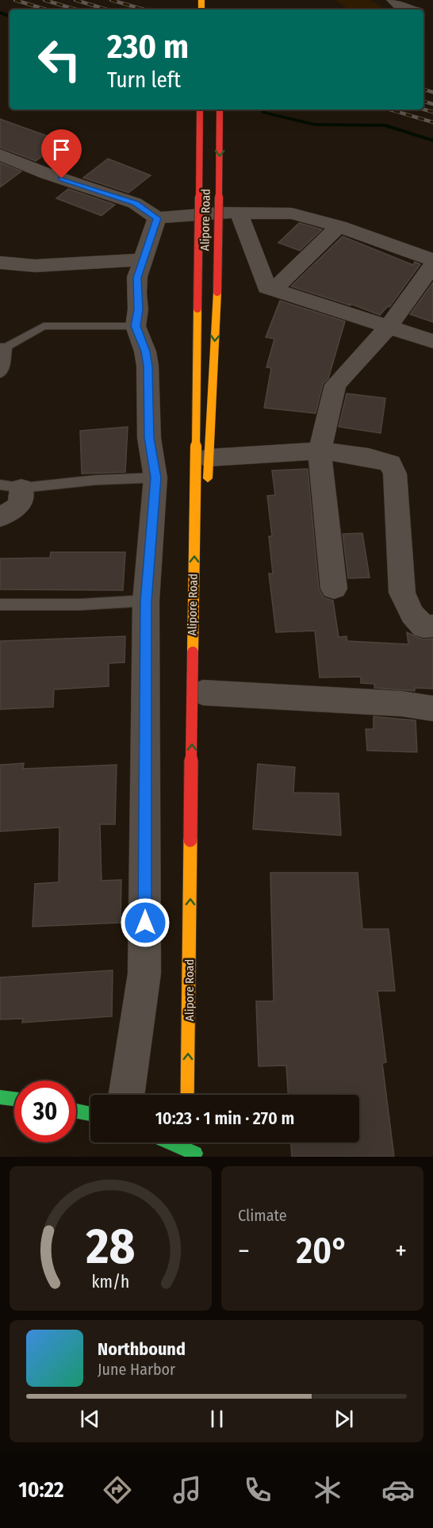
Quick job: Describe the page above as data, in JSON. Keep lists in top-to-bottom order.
{
  "streets": {
    "main road": ["Alipore Road"]
  },
  "page": {
    "turn": ["230 m", "Turn left"],
    "limit": "30",
    "trip": "10:23 · 1 min · 270 m",
    "tile": "Climate",
    "heat": ["−", "20°", "+"],
    "song": ["Northbound", "June Harbor"],
    "tabs": "10:22",
    "gauge": ["28", "km/h"]
  }
}
